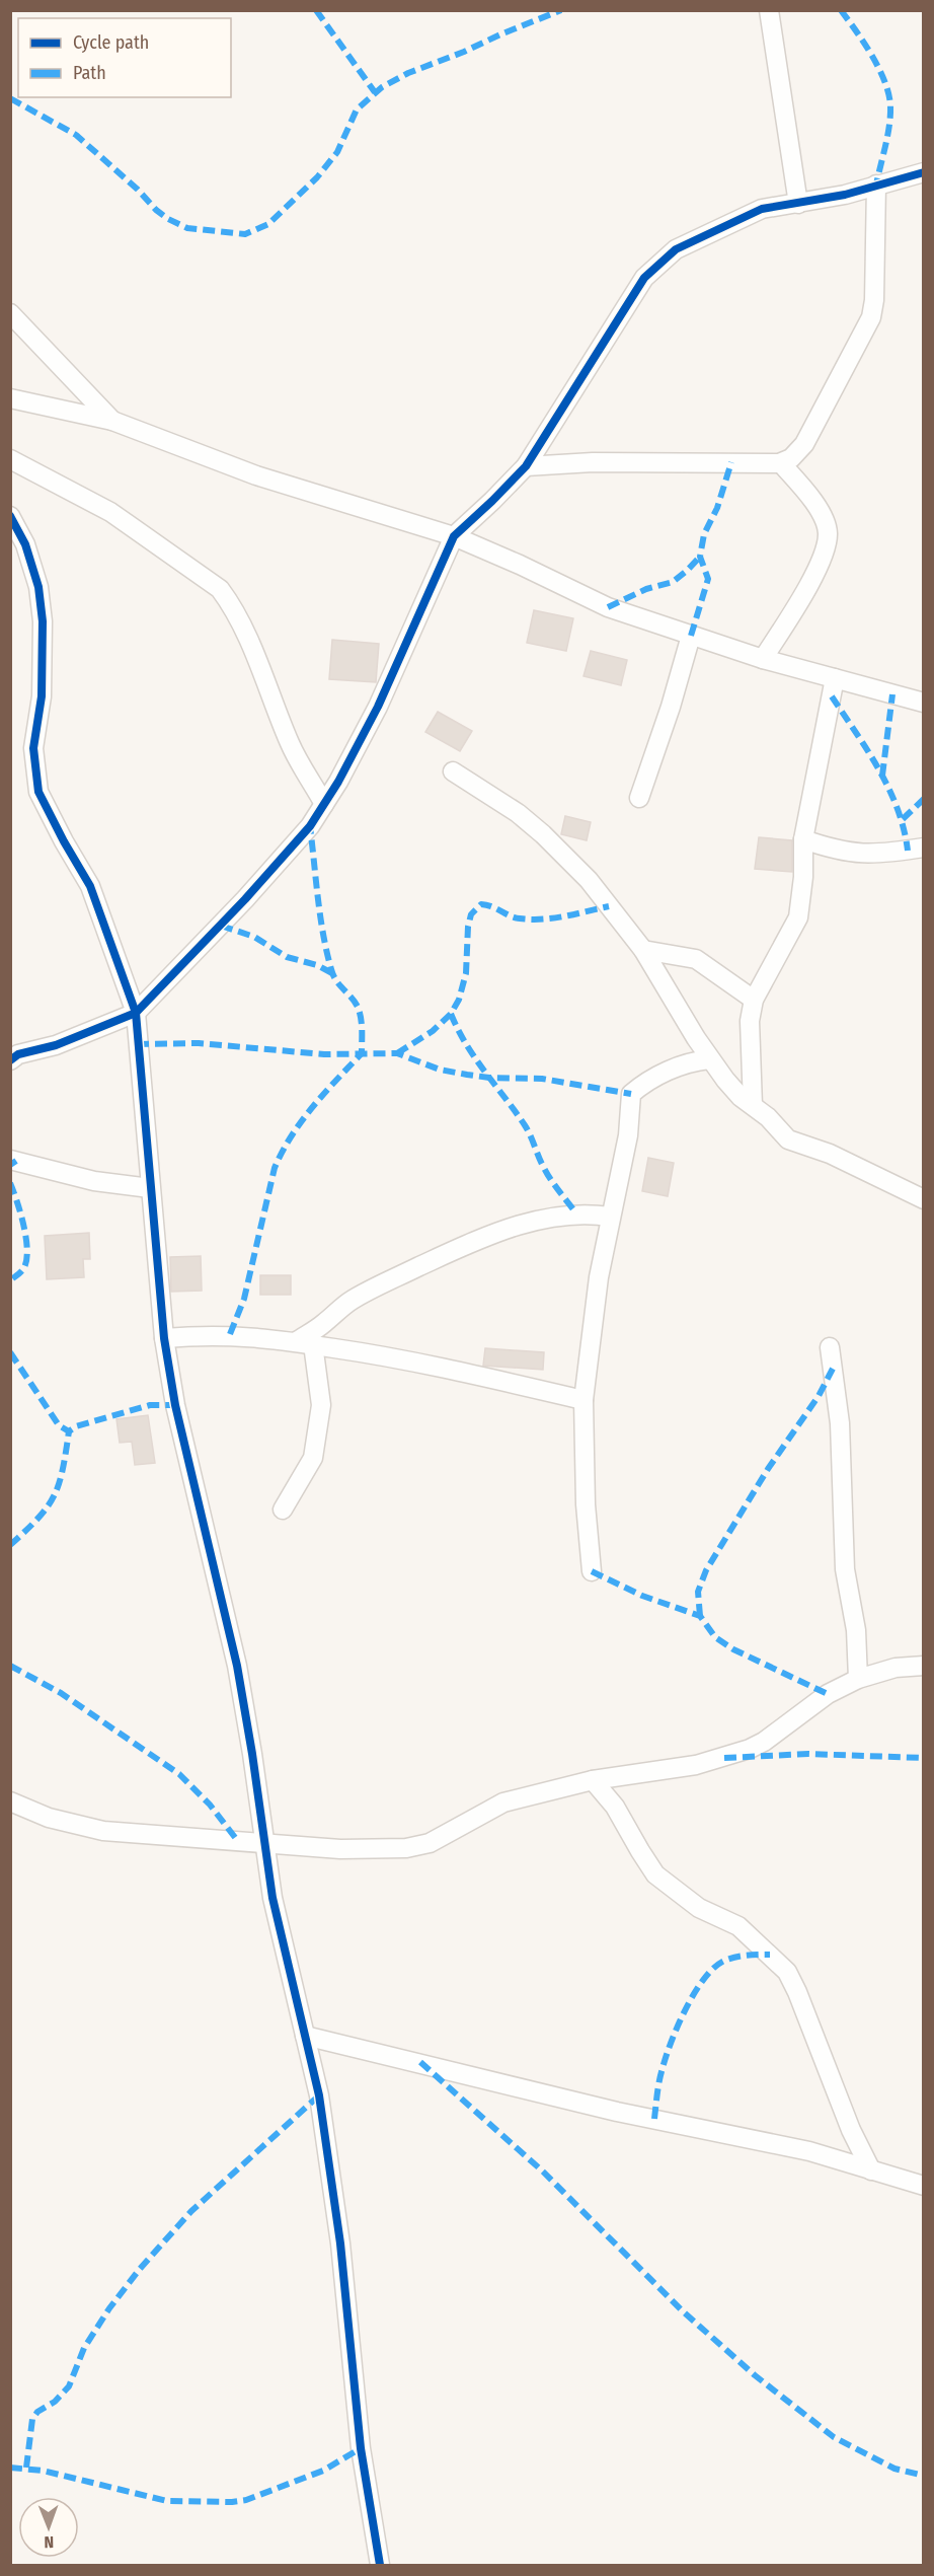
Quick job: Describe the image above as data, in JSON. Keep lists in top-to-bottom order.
{
  "legend": ["Cycle path", "Path"],
  "north": "bottom"
}
